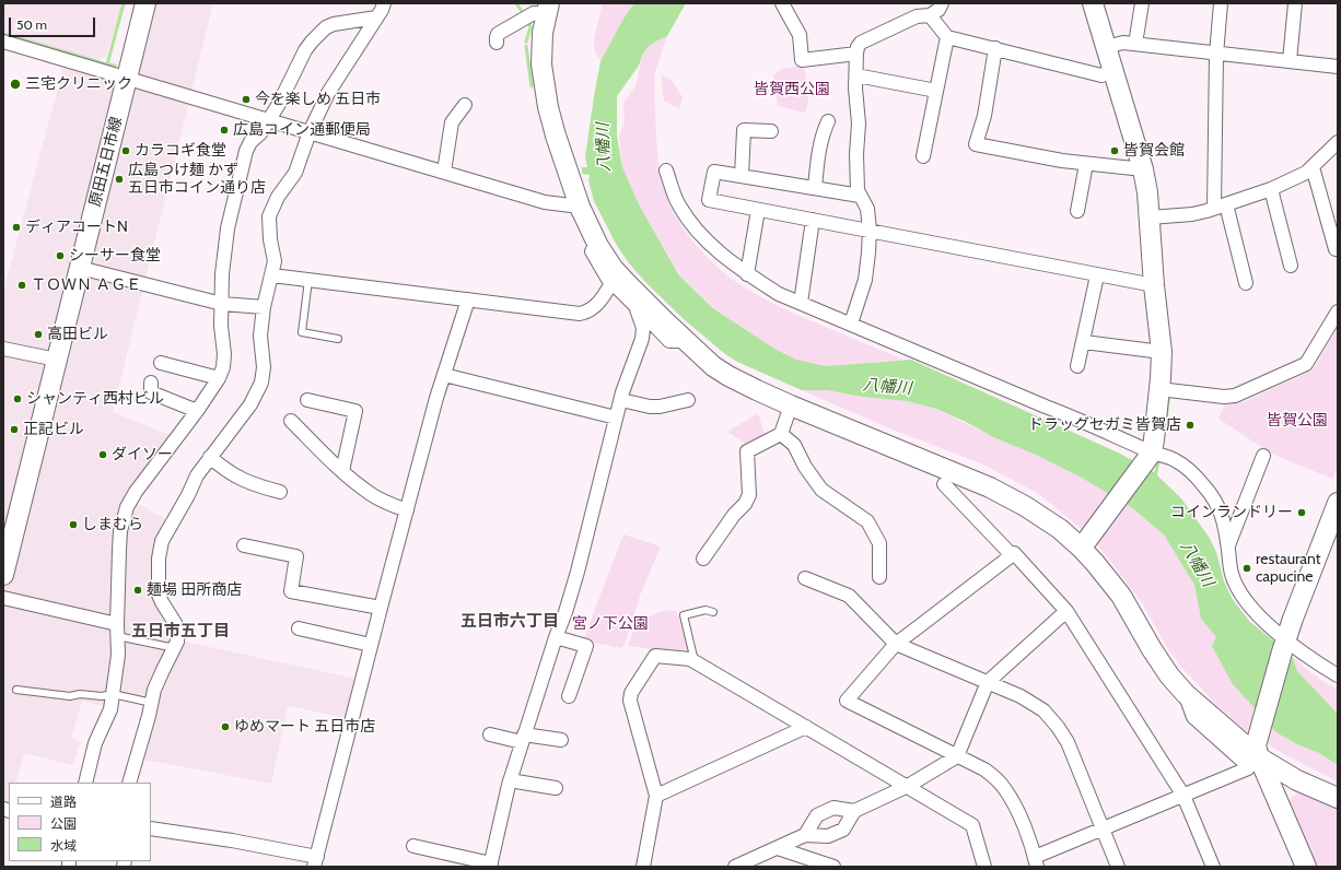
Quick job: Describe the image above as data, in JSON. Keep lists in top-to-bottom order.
{
  "streets": {
    "street": ["原田五日市線"]
  },
  "districts": ["五日市六丁目", "五日市五丁目"],
  "water": ["八幡川"],
  "parks": ["皆賀西公園", "皆賀公園", "宮ノ下公園"],
  "places": [
    "三宅クリニック",
    "今を楽しめ 五日市",
    "広島コイン通郵便局",
    "カラコギ食堂",
    "皆賀会館",
    "広島つけ麺 かず 五日市コイン通り店",
    "ディアコートN",
    "シーサー食堂",
    "ＴＯＷＮ ＡＧＥ",
    "高田ビル",
    "シャンティ西村ビル",
    "ドラッグセガミ皆賀店",
    "正記ビル",
    "ダイソー",
    "コインランドリー",
    "しまむら",
    "restaurant capucine",
    "麺場 田所商店",
    "ゆめマート 五日市店"
  ],
  "legend": ["道路", "公園", "水域"],
  "scale_bar": "50 m"
}
